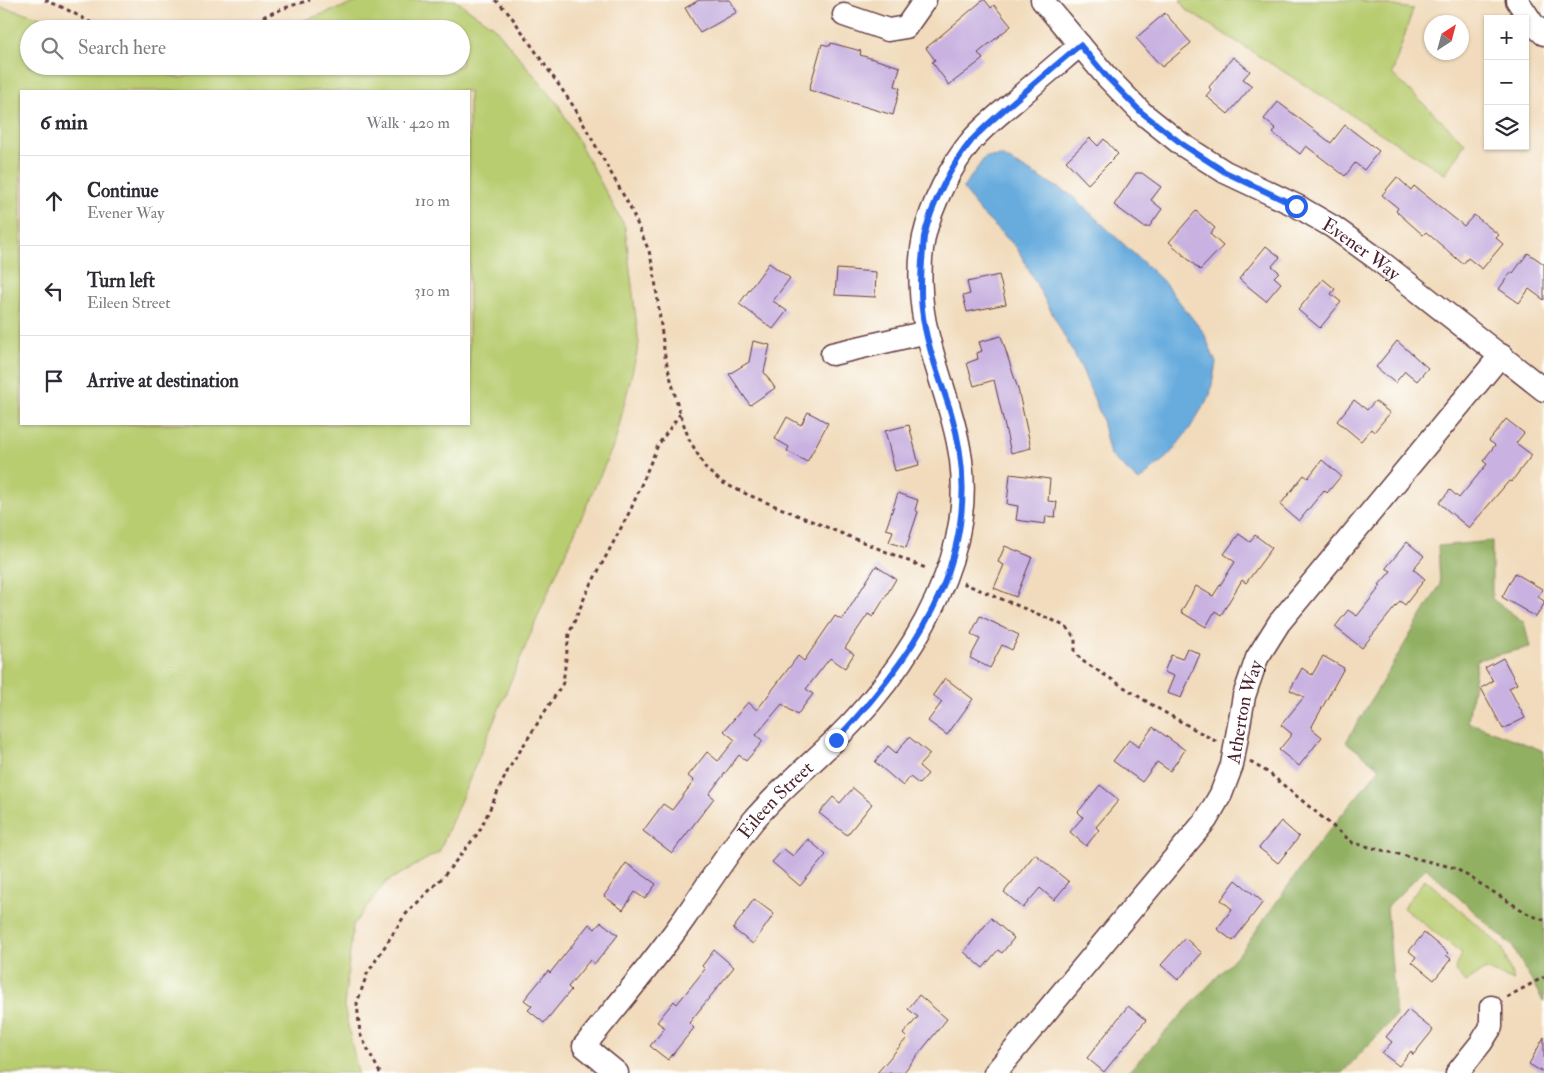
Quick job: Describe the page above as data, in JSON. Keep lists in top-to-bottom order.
{
  "streets": {
    "street": ["Evener Way", "Atherton Way", "Eileen Street"]
  },
  "crossings": [
    ["Evener Way", "Atherton Way"],
    ["Evener Way", "Eileen Street"]
  ],
  "north": "top right",
  "page": {
    "map_buttons": ["+", "−"],
    "search": "Search here",
    "heading": ["6 min", "Walk · 420 m"],
    "list": [
      ["Continue", "Evener Way", "110 m"],
      ["Turn left", "Eileen Street", "310 m"],
      "Arrive at destination"
    ]
  }
}
